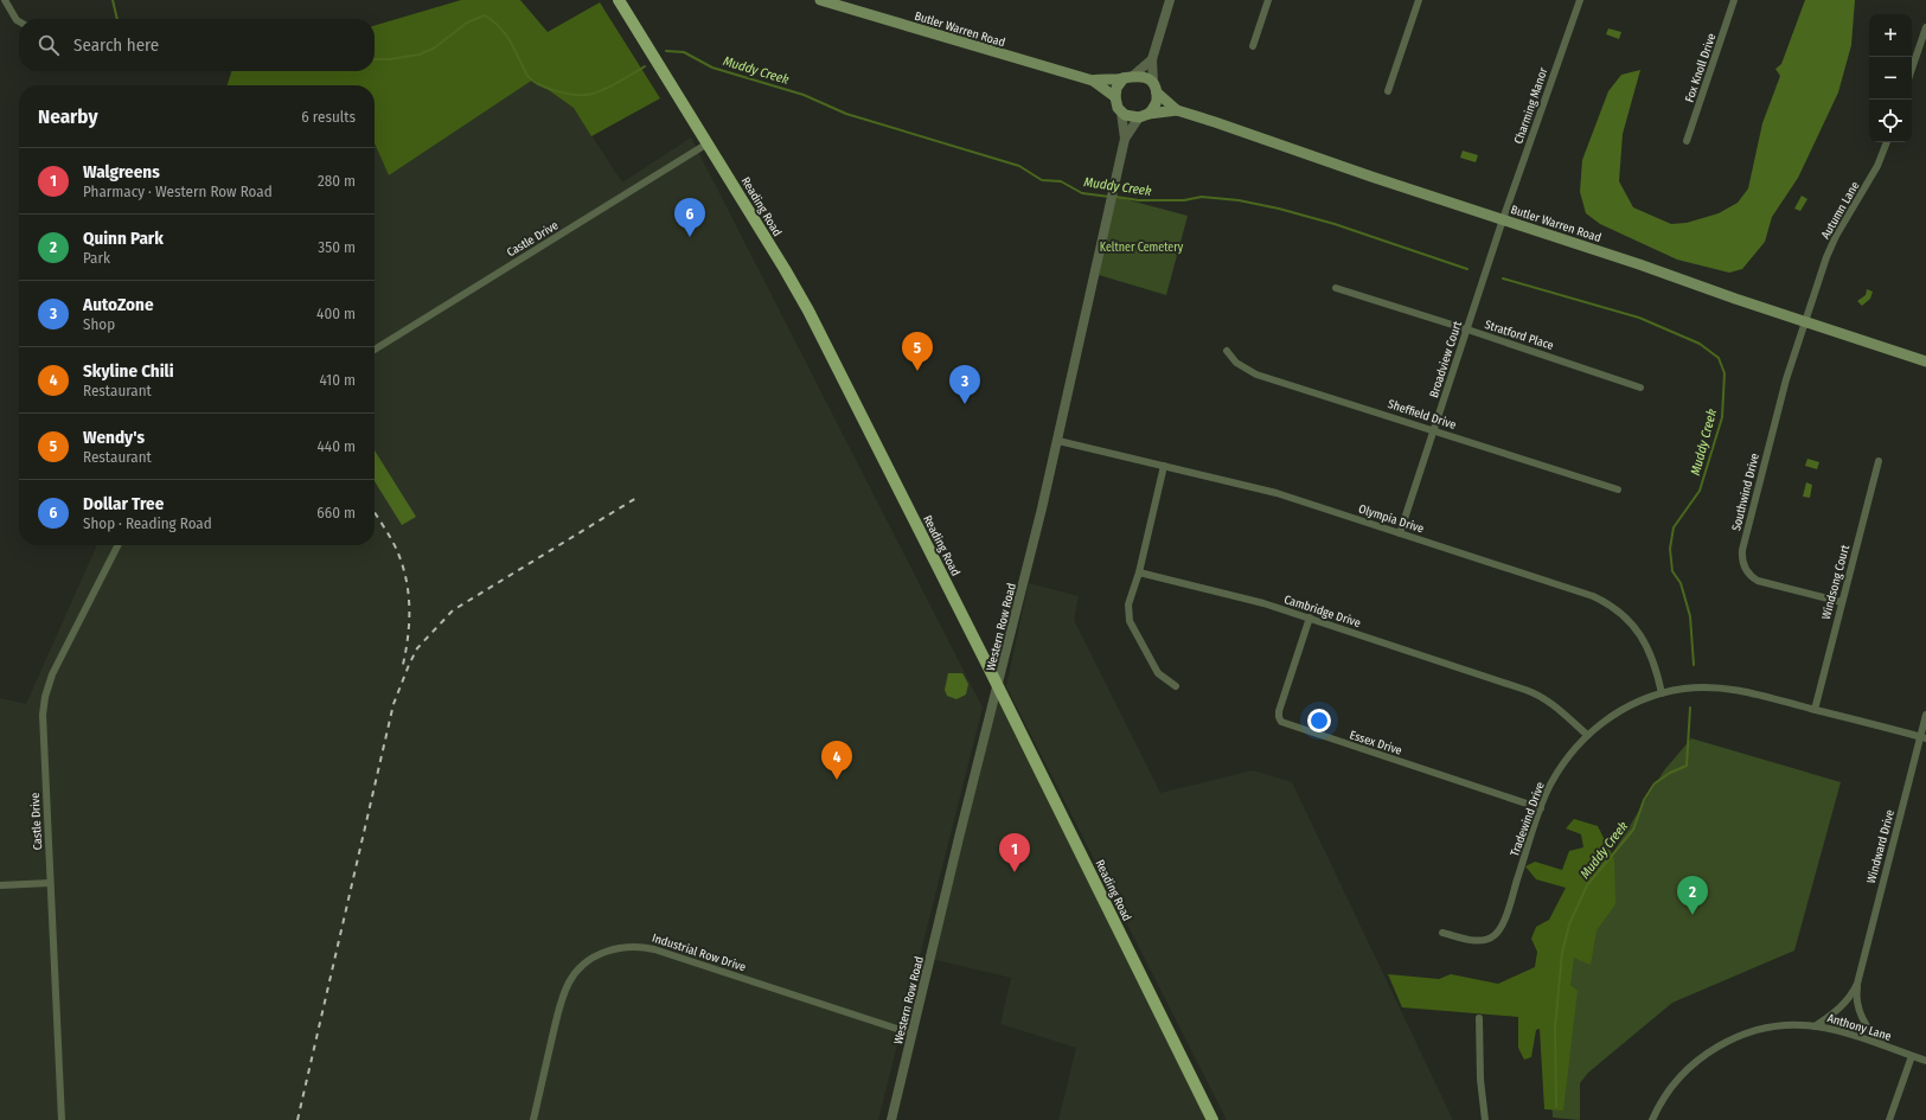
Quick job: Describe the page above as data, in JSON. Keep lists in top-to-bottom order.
{
  "streets": {
    "main road": ["Butler Warren Road", "Reading Road"],
    "street": [
      "Fox Knoll Drive",
      "Charming Manor",
      "Autumn Lane",
      "Castle Drive",
      "Stratford Place",
      "Broadview Court",
      "Sheffield Drive",
      "Southwind Drive",
      "Olympia Drive",
      "Windsong Court",
      "Cambridge Drive",
      "Western Row Road",
      "Essex Drive",
      "Tradewind Drive",
      "Windward Drive",
      "Industrial Row Drive",
      "Anthony Lane"
    ]
  },
  "crossings": [
    ["Butler Warren Road", "Charming Manor"],
    ["Butler Warren Road", "Autumn Lane"],
    ["Butler Warren Road", "Broadview Court"],
    ["Butler Warren Road", "Southwind Drive"],
    ["Butler Warren Road", "Western Row Road"],
    ["Charming Manor", "Broadview Court"],
    ["Reading Road", "Castle Drive"],
    ["Reading Road", "Western Row Road"],
    ["Autumn Lane", "Southwind Drive"],
    ["Stratford Place", "Broadview Court"],
    ["Broadview Court", "Sheffield Drive"],
    ["Broadview Court", "Olympia Drive"],
    ["Southwind Drive", "Windsong Court"],
    ["Olympia Drive", "Western Row Road"],
    ["Olympia Drive", "Tradewind Drive"],
    ["Windsong Court", "Tradewind Drive"],
    ["Cambridge Drive", "Essex Drive"],
    ["Cambridge Drive", "Tradewind Drive"],
    ["Western Row Road", "Industrial Row Drive"],
    ["Essex Drive", "Tradewind Drive"],
    ["Tradewind Drive", "Windward Drive"],
    ["Windward Drive", "Anthony Lane"]
  ],
  "water": ["Muddy Creek"],
  "parks": ["Keltner Cemetery"],
  "page": {
    "map_buttons": ["+", "−"],
    "search": "Search here",
    "heading": ["Nearby", "6 results"],
    "list": [
      {
        "mark": "1",
        "name": "Walgreens",
        "note": "Pharmacy · Western Row Road",
        "value": "280 m"
      },
      {
        "mark": "2",
        "name": "Quinn Park",
        "note": "Park",
        "value": "350 m"
      },
      {
        "mark": "3",
        "name": "AutoZone",
        "note": "Shop",
        "value": "400 m"
      },
      {
        "mark": "4",
        "name": "Skyline Chili",
        "note": "Restaurant",
        "value": "410 m"
      },
      {
        "mark": "5",
        "name": "Wendy's",
        "note": "Restaurant",
        "value": "440 m"
      },
      {
        "mark": "6",
        "name": "Dollar Tree",
        "note": "Shop · Reading Road",
        "value": "660 m"
      }
    ],
    "pins": [
      "6",
      "5",
      "3",
      "4",
      "1",
      "2"
    ]
  }
}
